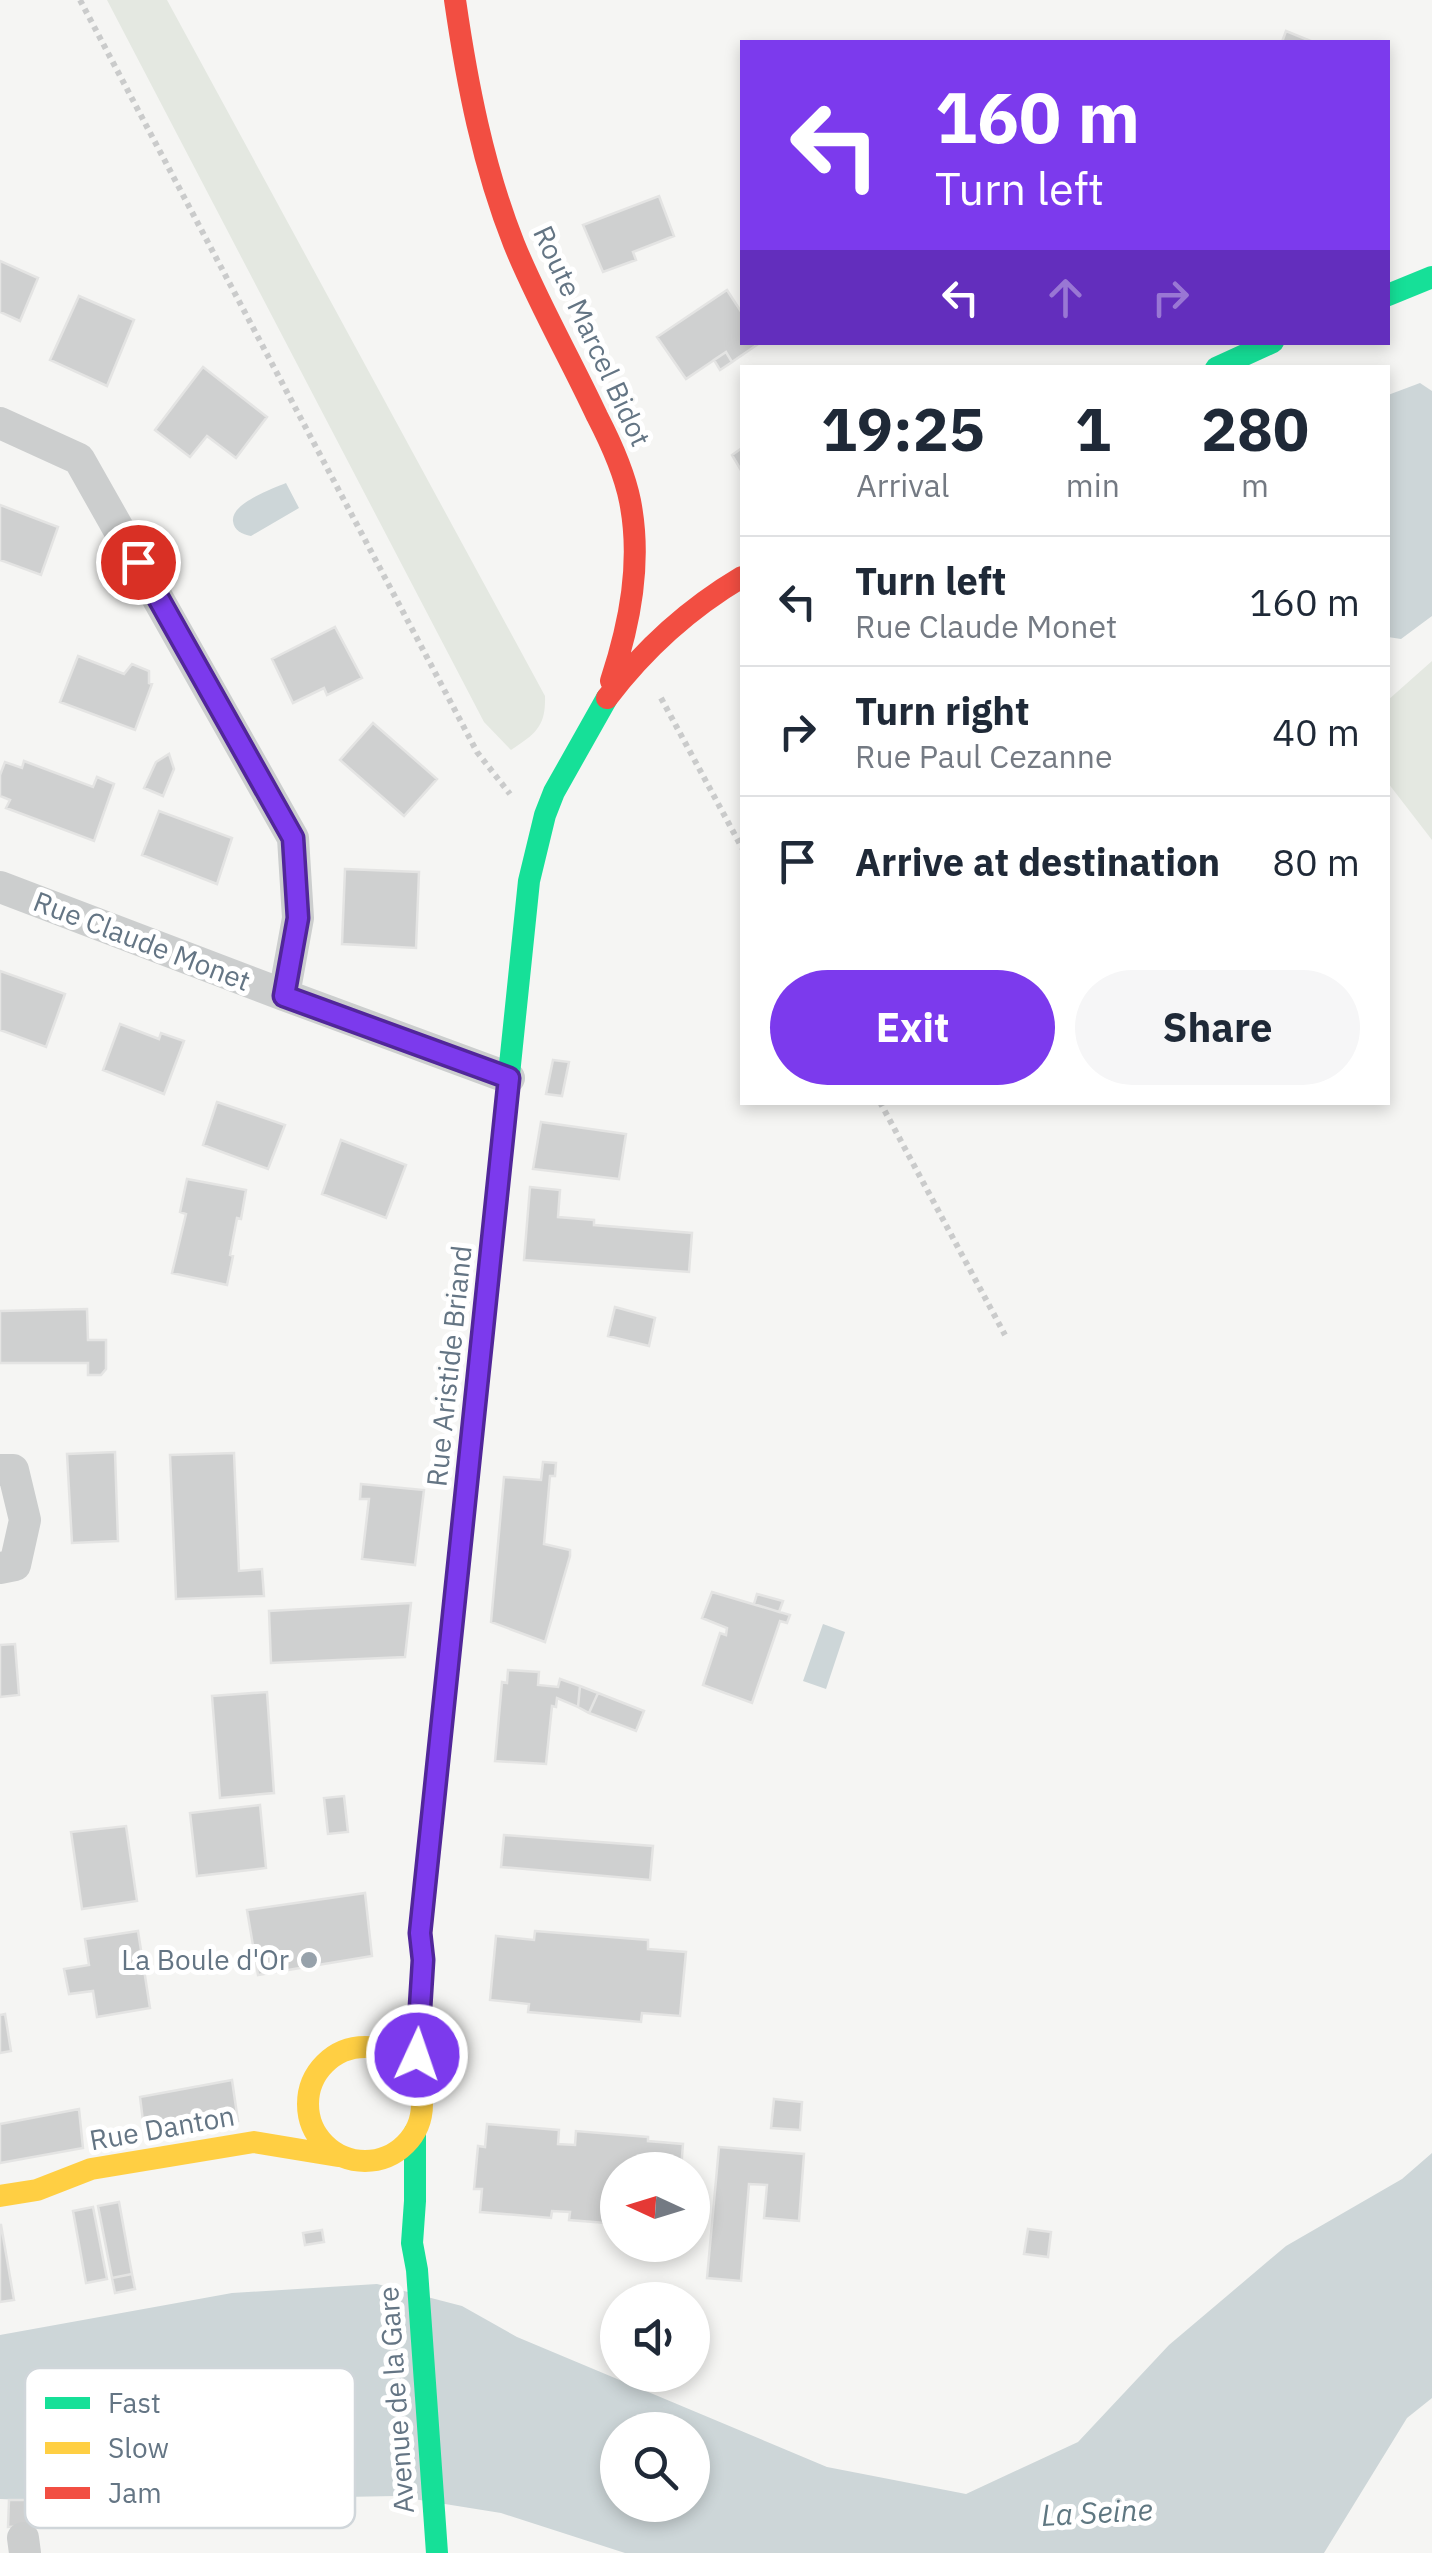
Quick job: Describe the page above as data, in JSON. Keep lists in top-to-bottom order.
{
  "streets": {
    "street": [
      "Route Marcel Bidot",
      "Rue Claude Monet",
      "Rue Aristide Briand",
      "Rue Danton",
      "Avenue de la Gare"
    ]
  },
  "crossings": [
    ["Route Marcel Bidot", "Rue Aristide Briand"],
    ["Rue Claude Monet", "Rue Aristide Briand"],
    ["Rue Aristide Briand", "Rue Danton"],
    ["Rue Aristide Briand", "Avenue de la Gare"],
    ["Rue Danton", "Avenue de la Gare"]
  ],
  "water": ["La Seine"],
  "places": ["La Boule d'Or"],
  "legend": ["Fast", "Slow", "Jam"],
  "north": "left",
  "page": {
    "turn": ["160 m", "Turn left"],
    "eta": [
      "19:25",
      "Arrival",
      "1",
      "min",
      "280",
      "m"
    ],
    "list": [
      {
        "name": "Turn left",
        "note": "Rue Claude Monet",
        "value": "160 m"
      },
      {
        "name": "Turn right",
        "note": "Rue Paul Cezanne",
        "value": "40 m"
      },
      {
        "name": "Arrive at destination",
        "value": "80 m"
      }
    ],
    "buttons": ["Exit", "Share"]
  }
}
